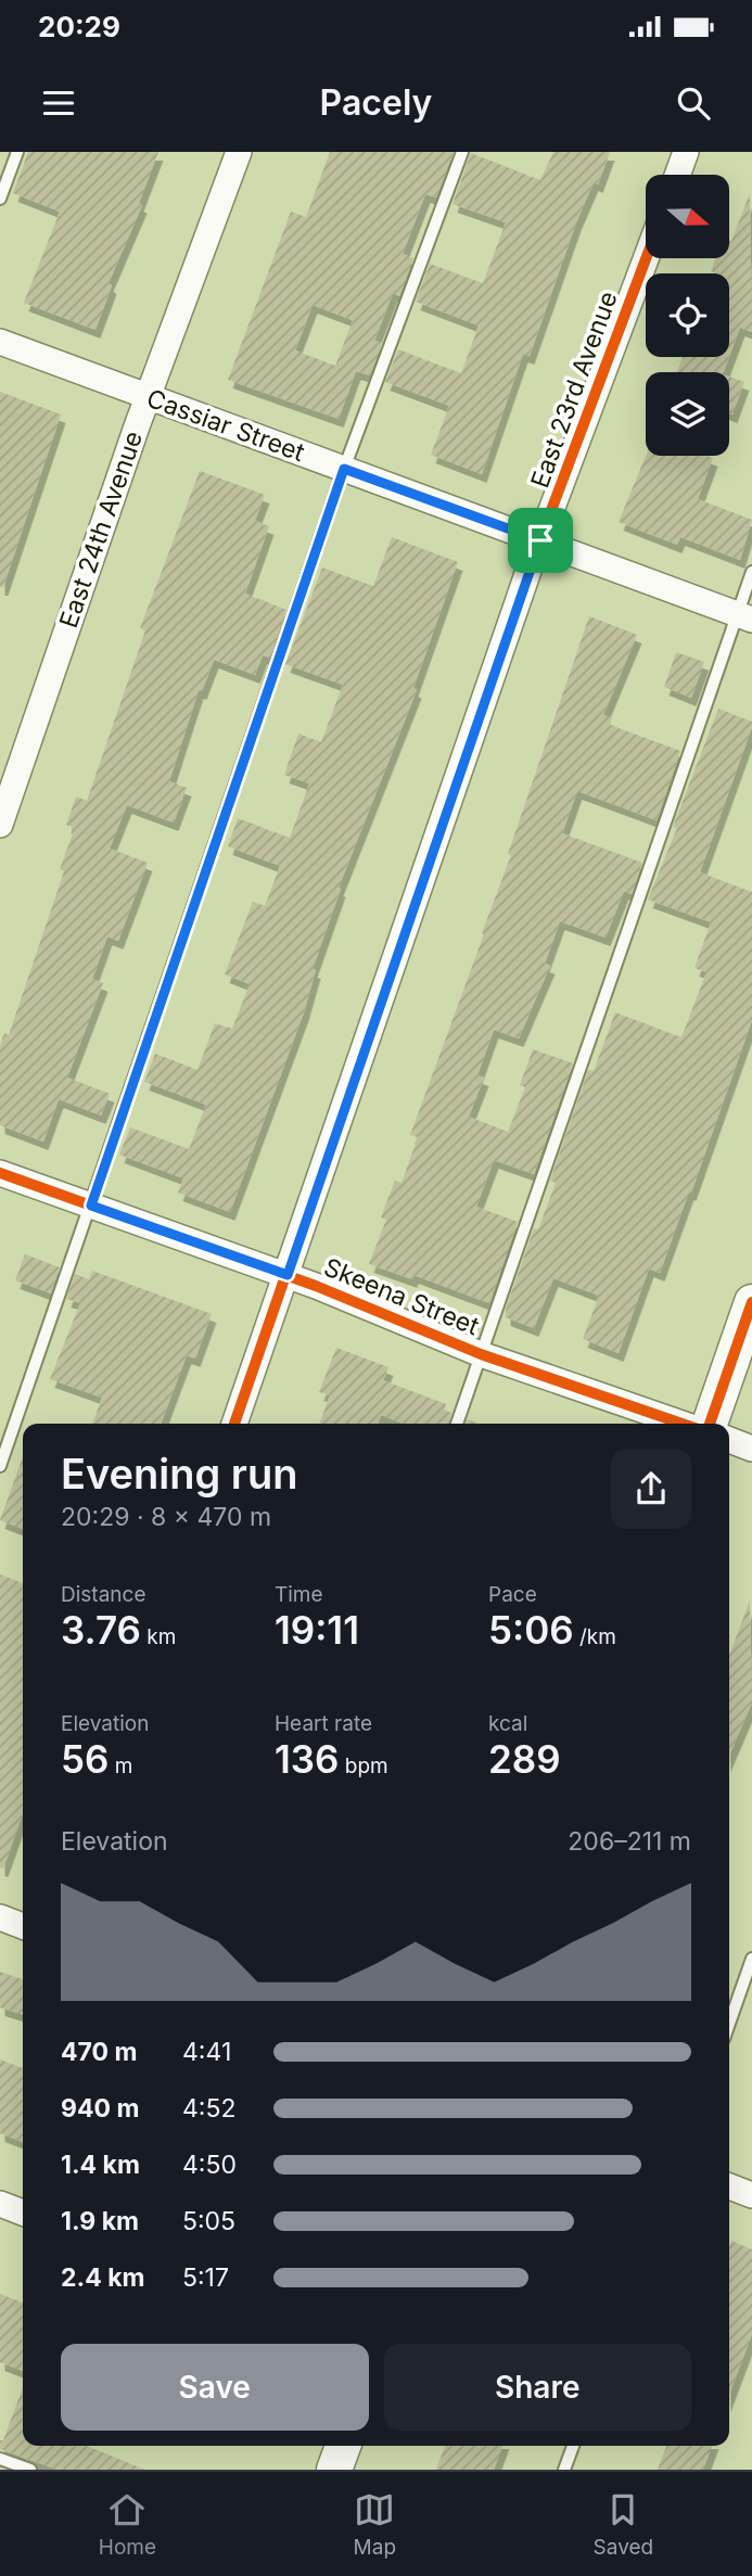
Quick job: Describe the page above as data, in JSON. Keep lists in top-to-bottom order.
{
  "streets": {
    "street": [
      "East 23rd Avenue",
      "Cassiar Street",
      "East 24th Avenue",
      "Skeena Street"
    ]
  },
  "crossings": [
    ["East 23rd Avenue", "Cassiar Street"],
    ["East 23rd Avenue", "Skeena Street"],
    ["Cassiar Street", "East 24th Avenue"]
  ],
  "north": "right",
  "page": {
    "status": "20:29",
    "header": "Pacely",
    "heading": ["Evening run", "20:29 · 8 × 470 m"],
    "stats": [
      ["Distance", "3.76 km"],
      ["Time", "19:11"],
      ["Pace", "5:06 /km"],
      ["Elevation", "56 m"],
      ["Heart rate", "136 bpm"],
      ["kcal", "289"]
    ],
    "chart": ["Elevation", "206–211 m"],
    "list": [
      {
        "name": "470 m",
        "note": "4:41"
      },
      {
        "name": "940 m",
        "note": "4:52"
      },
      {
        "name": "1.4 km",
        "note": "4:50"
      },
      {
        "name": "1.9 km",
        "note": "5:05"
      },
      {
        "name": "2.4 km",
        "note": "5:17"
      }
    ],
    "buttons": ["Save", "Share"],
    "tabs": ["Home", "Map", "Saved"]
  }
}
